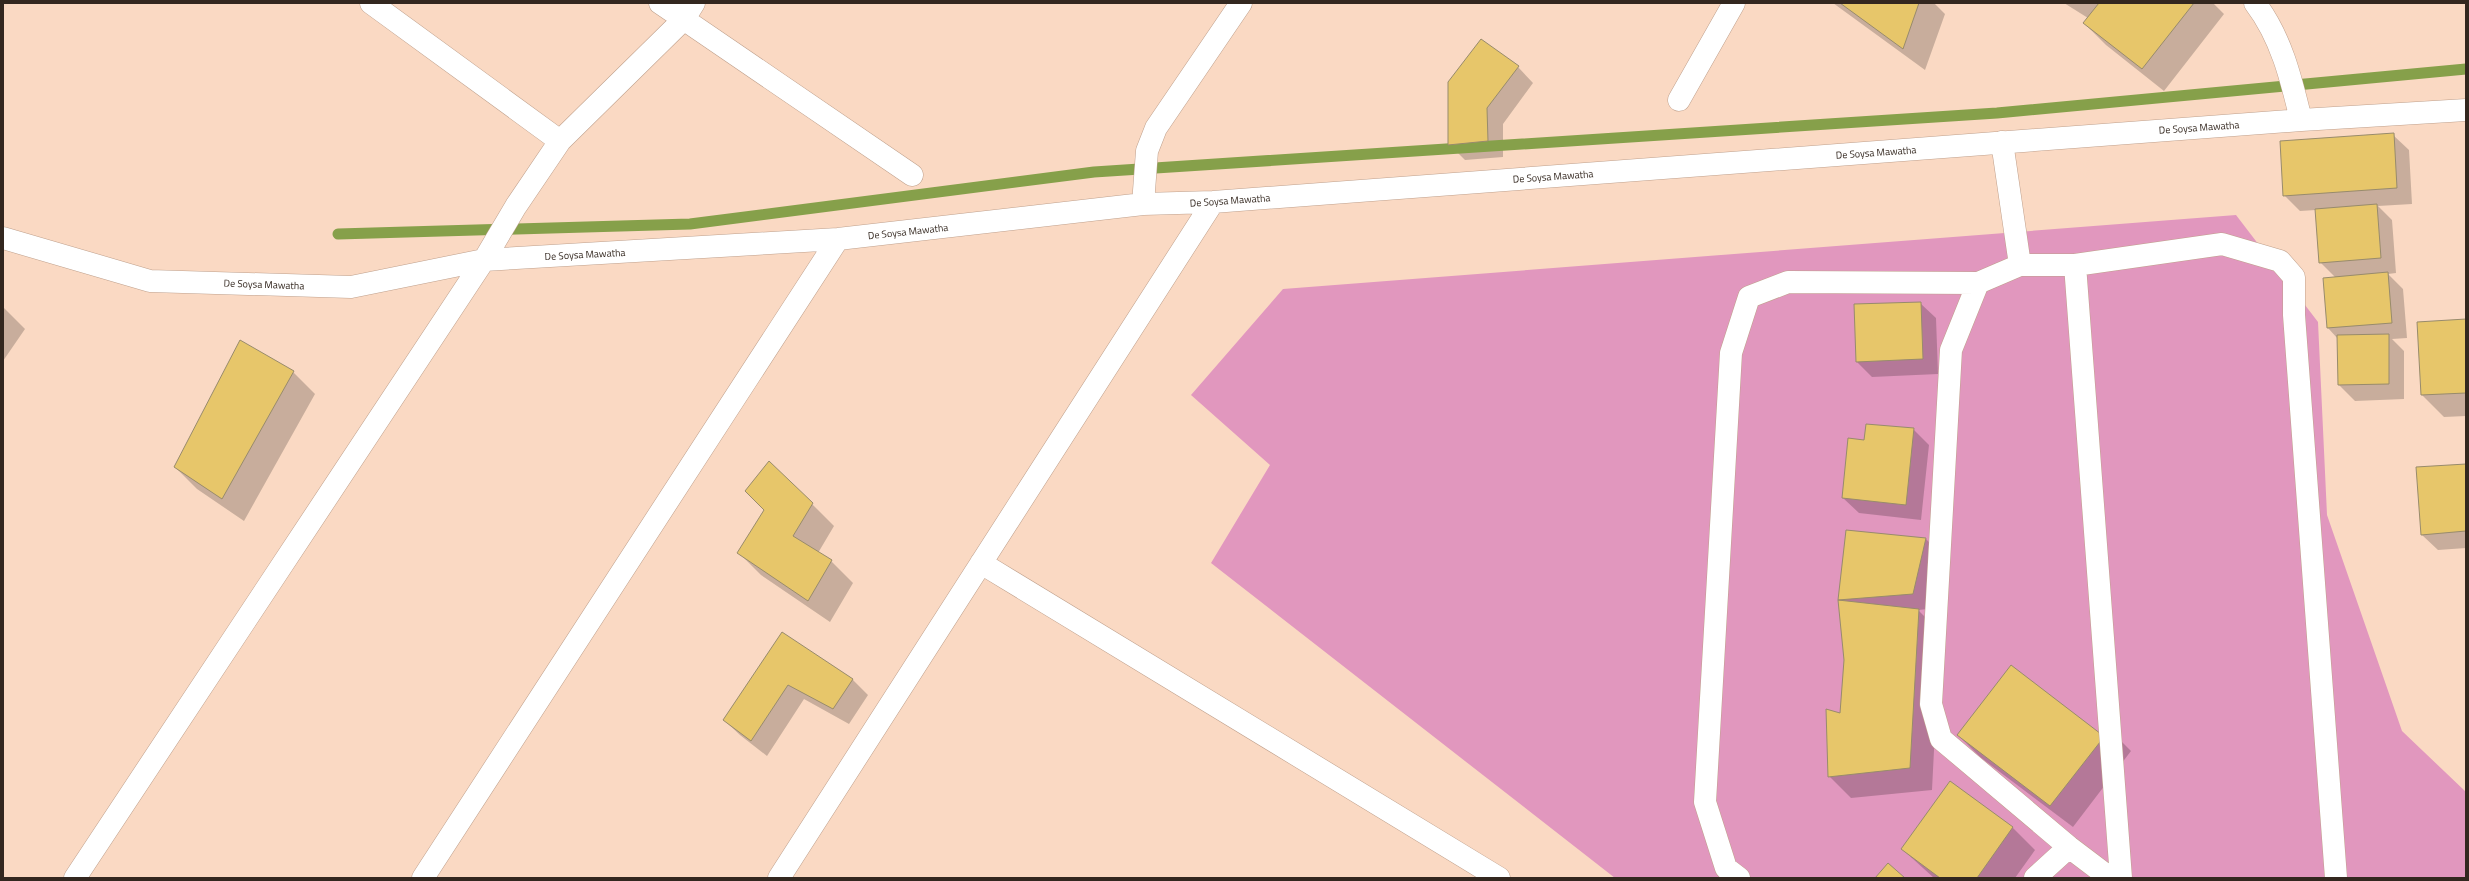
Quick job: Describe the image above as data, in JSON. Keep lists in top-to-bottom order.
{
  "streets": {
    "street": ["De Soysa Mawatha"]
  }
}
